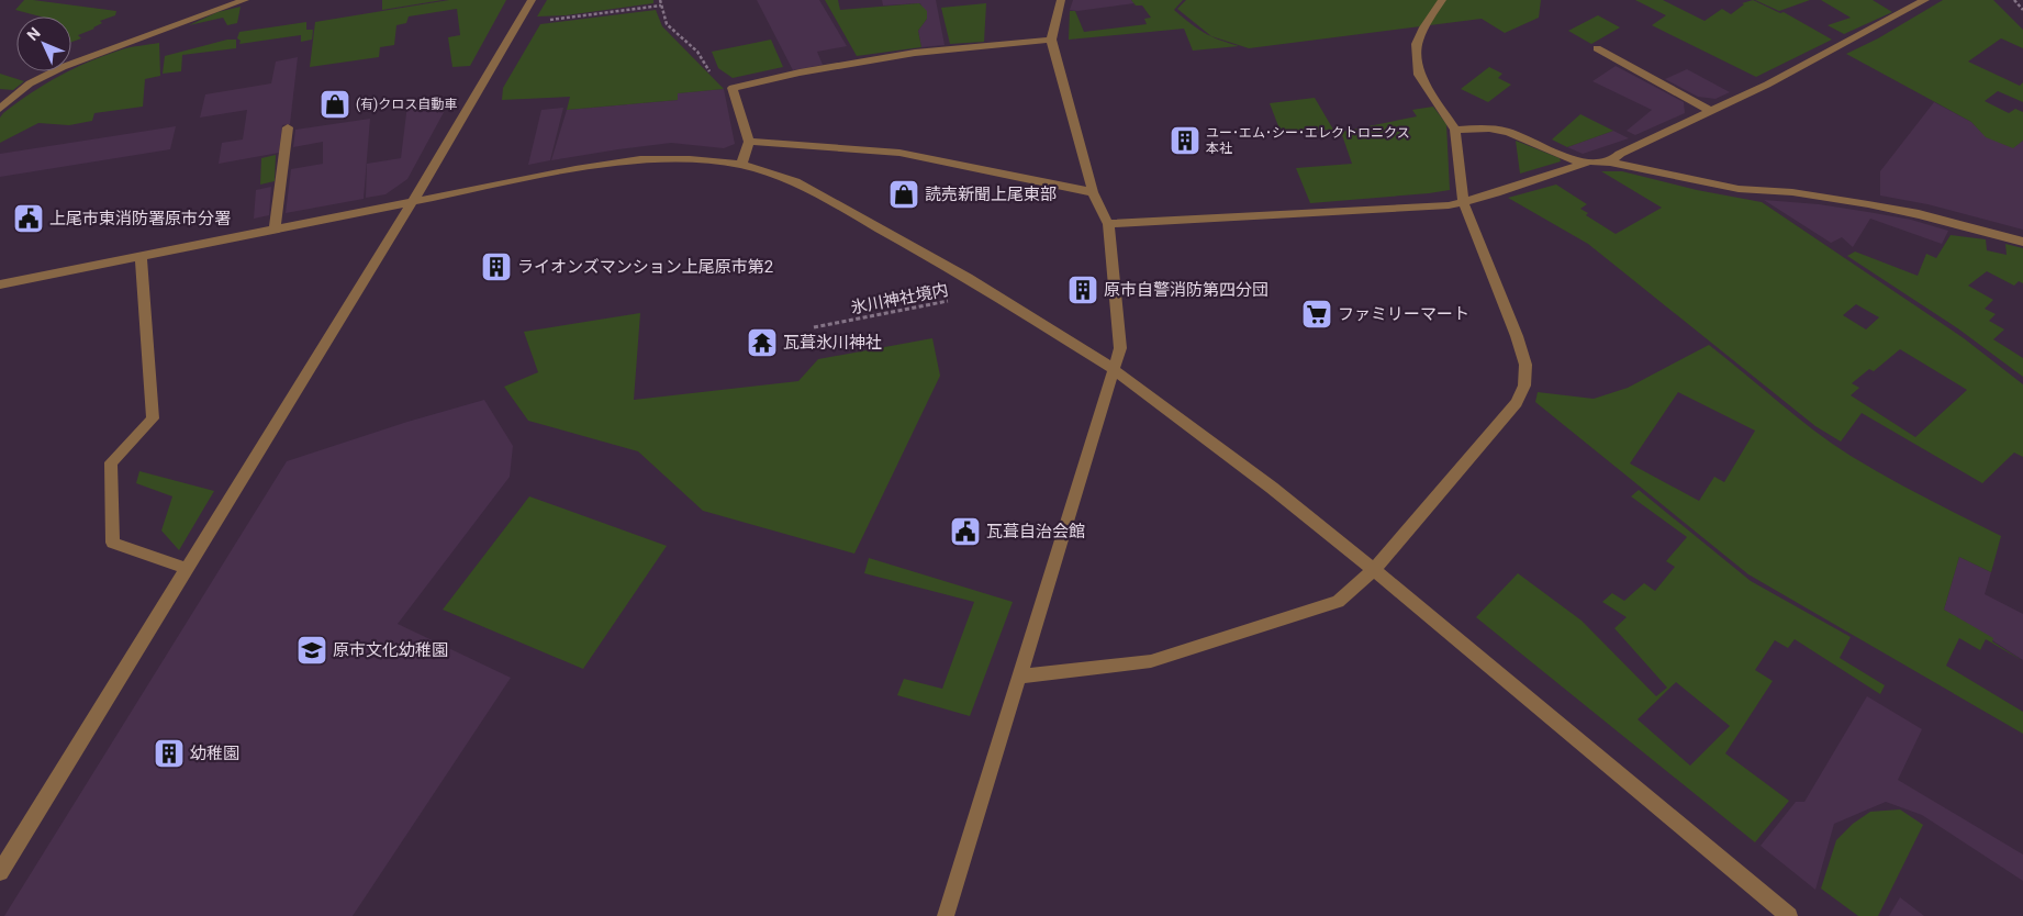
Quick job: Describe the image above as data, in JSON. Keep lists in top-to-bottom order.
{
  "streets": {
    "path": ["氷川神社境内"]
  },
  "places": {
    "shop": ["(有)クロス自動車", "読売新聞上尾東部"],
    "building": [
      "ユー･エム･シー･エレクトロニクス 本社",
      "ライオンズマンション上尾原市第2",
      "原市自警消防第四分団",
      "幼稚園"
    ],
    "public building": ["上尾市東消防署原市分署", "瓦葺自治会館"],
    "supermarket": ["ファミリーマート"],
    "temple": ["瓦葺氷川神社"],
    "school or university": ["原市文化幼稚園"]
  },
  "north": "top left"
}
